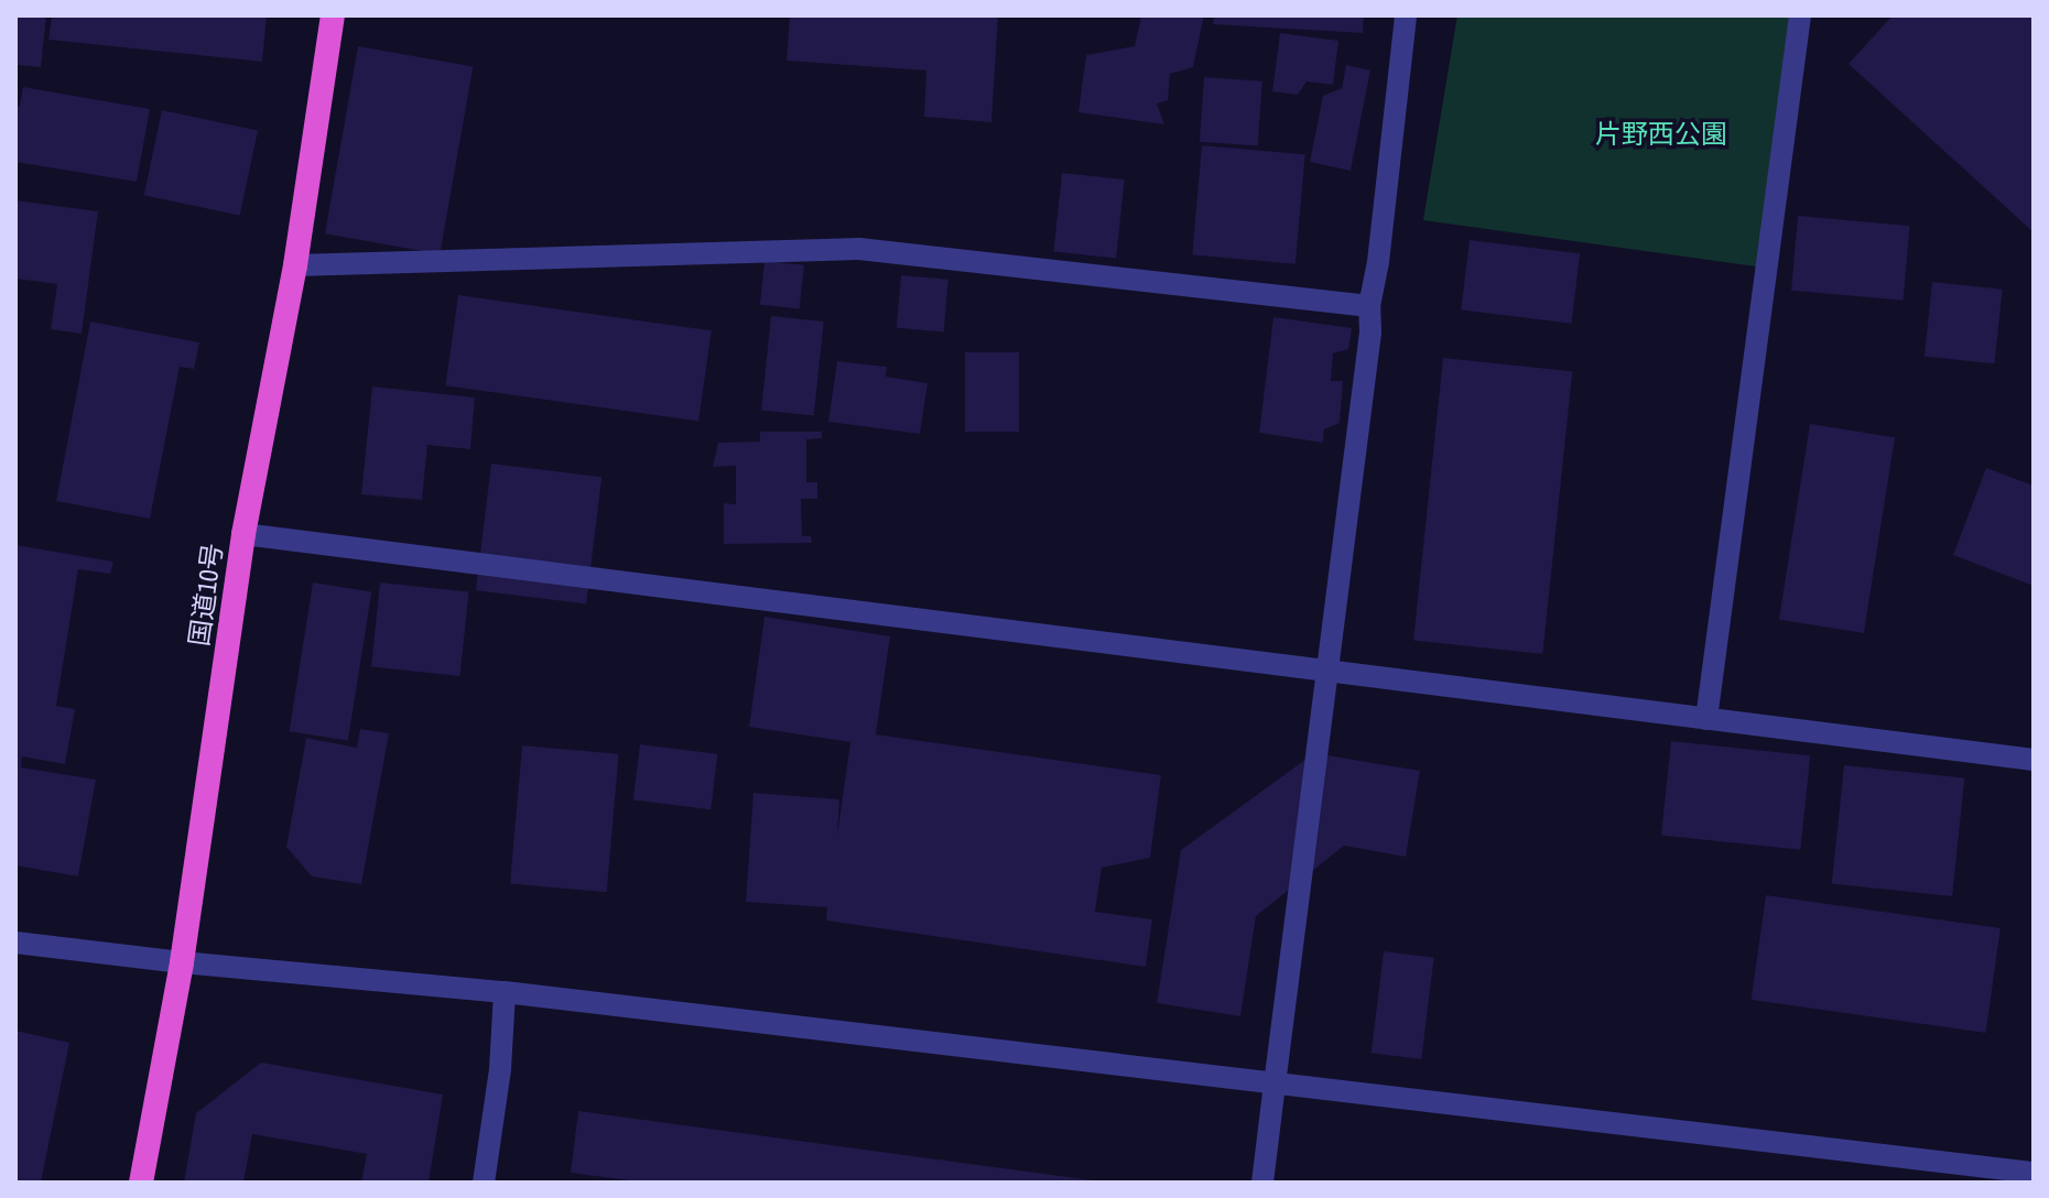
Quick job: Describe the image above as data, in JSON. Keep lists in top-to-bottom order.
{
  "streets": {
    "highway": ["国道10号"]
  },
  "parks": ["片野西公園"]
}
